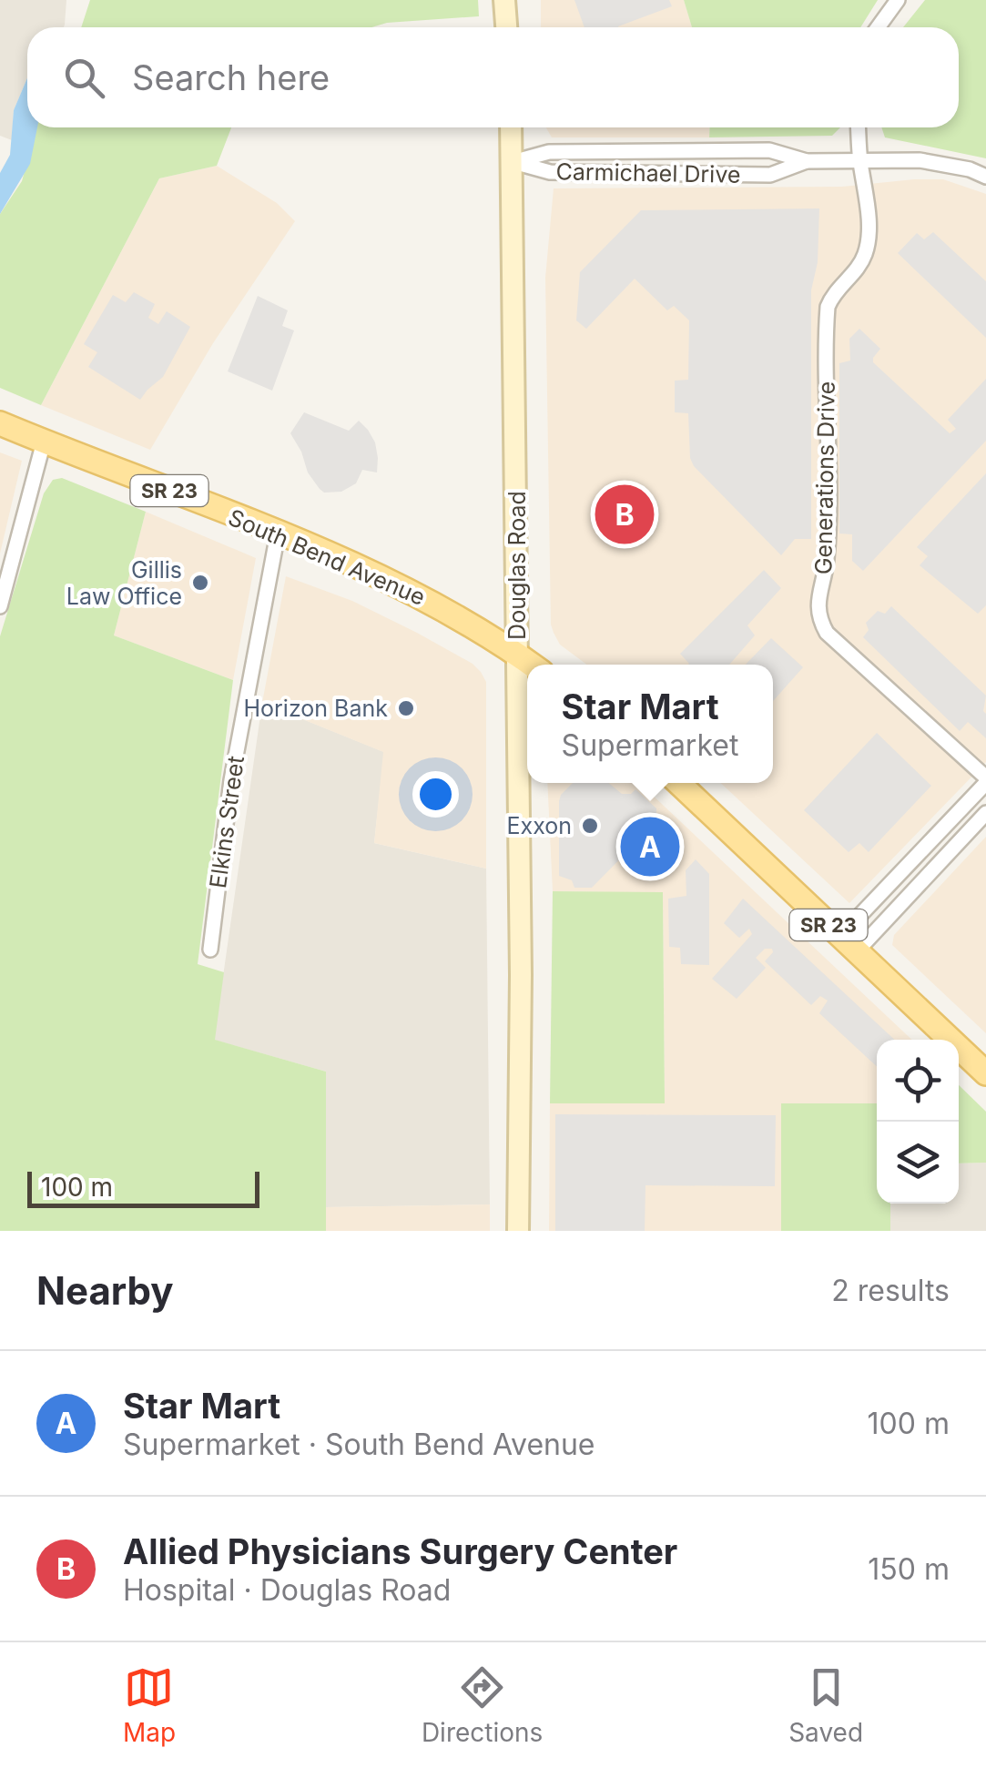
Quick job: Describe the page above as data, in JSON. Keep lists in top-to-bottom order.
{
  "streets": {
    "main road": ["SR 23", "South Bend Avenue"],
    "street": [
      "Carmichael Drive",
      "Generations Drive",
      "Douglas Road",
      "Elkins Street"
    ]
  },
  "crossings": [
    ["Carmichael Drive", "Generations Drive"],
    ["Carmichael Drive", "Douglas Road"],
    ["South Bend Avenue", "Douglas Road"],
    ["South Bend Avenue", "Elkins Street"]
  ],
  "places": ["Gillis Law Office", "Horizon Bank", "Exxon"],
  "scale_bar": "100 m",
  "page": {
    "search": "Search here",
    "pins": ["B", "A"],
    "popup": ["Star Mart", "Supermarket"],
    "scale": "100 m",
    "heading": ["Nearby", "2 results"],
    "list": [
      {
        "mark": "A",
        "name": "Star Mart",
        "note": "Supermarket · South Bend Avenue",
        "value": "100 m"
      },
      {
        "mark": "B",
        "name": "Allied Physicians Surgery Center",
        "note": "Hospital · Douglas Road",
        "value": "150 m"
      }
    ],
    "nav": ["Map", "Directions", "Saved"]
  }
}
